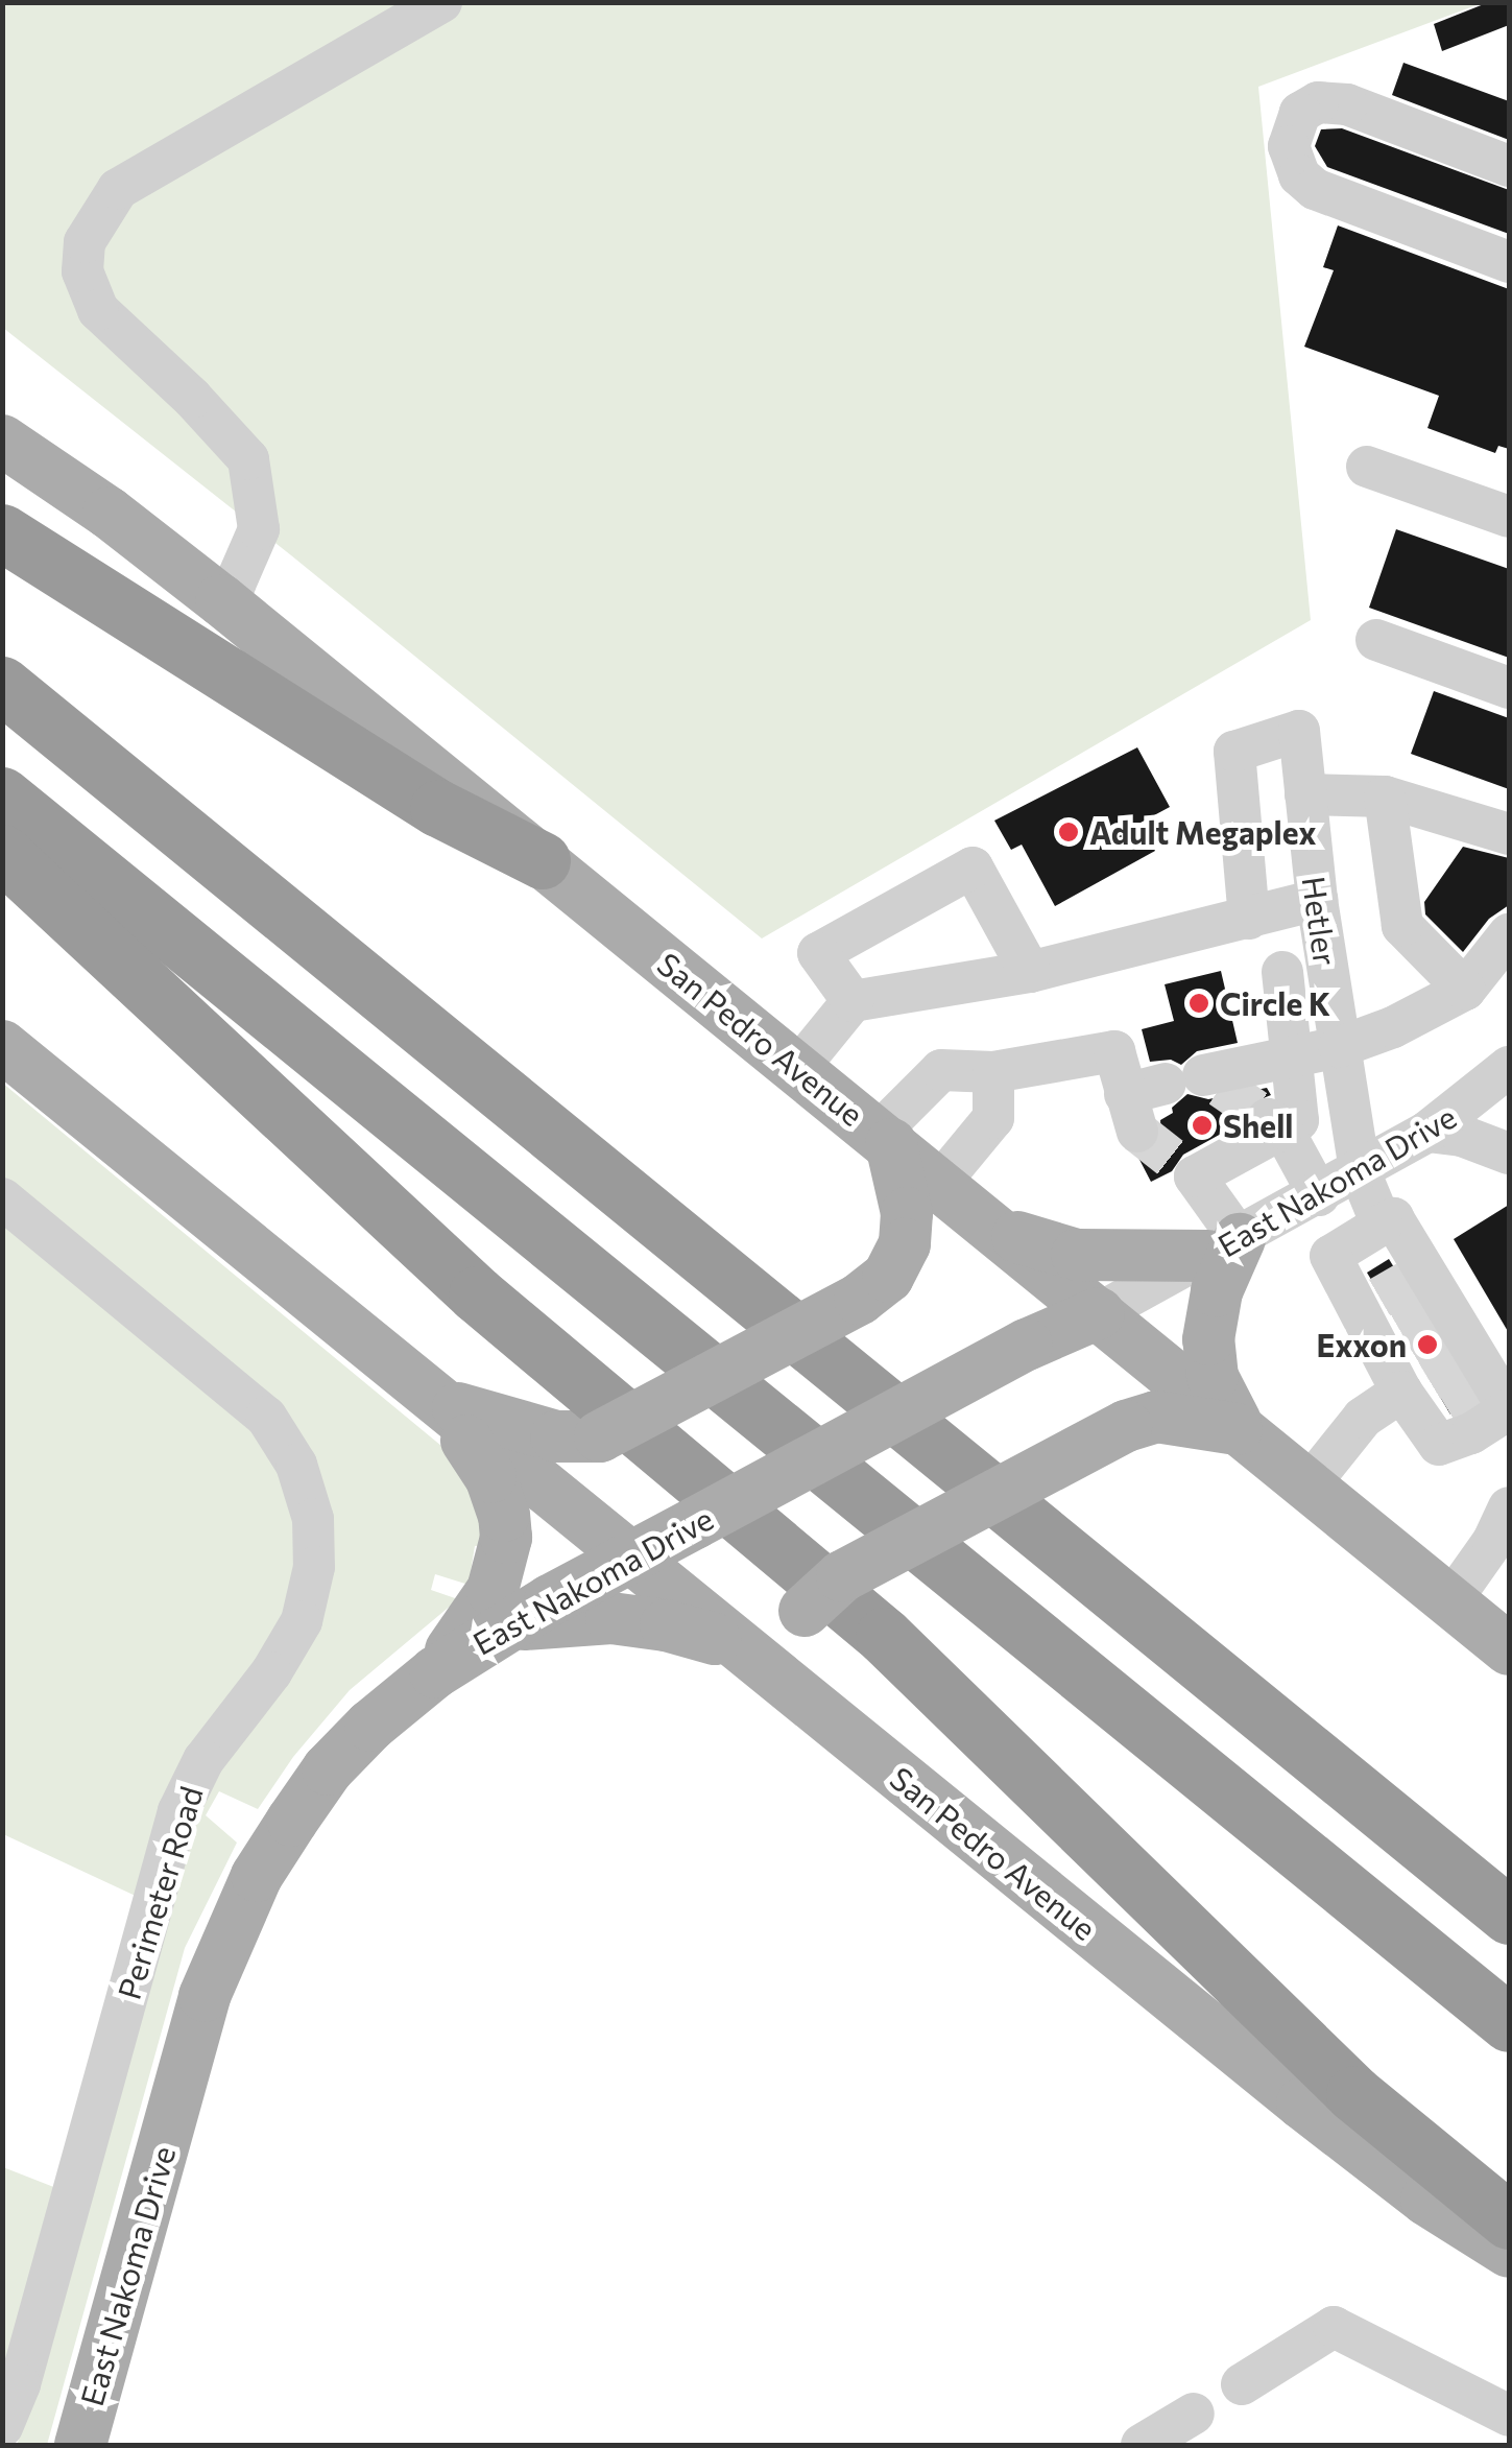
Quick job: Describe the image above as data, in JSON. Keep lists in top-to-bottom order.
{
  "streets": {
    "main road": ["San Pedro Avenue", "East Nakoma Drive"],
    "street": ["Hetler", "Perimeter Road"]
  },
  "crossings": [
    ["Hetler", "East Nakoma Drive"],
    ["San Pedro Avenue", "East Nakoma Drive"]
  ],
  "places": [
    "Adult Megaplex",
    "Circle K",
    "Shell",
    "Exxon"
  ]
}
